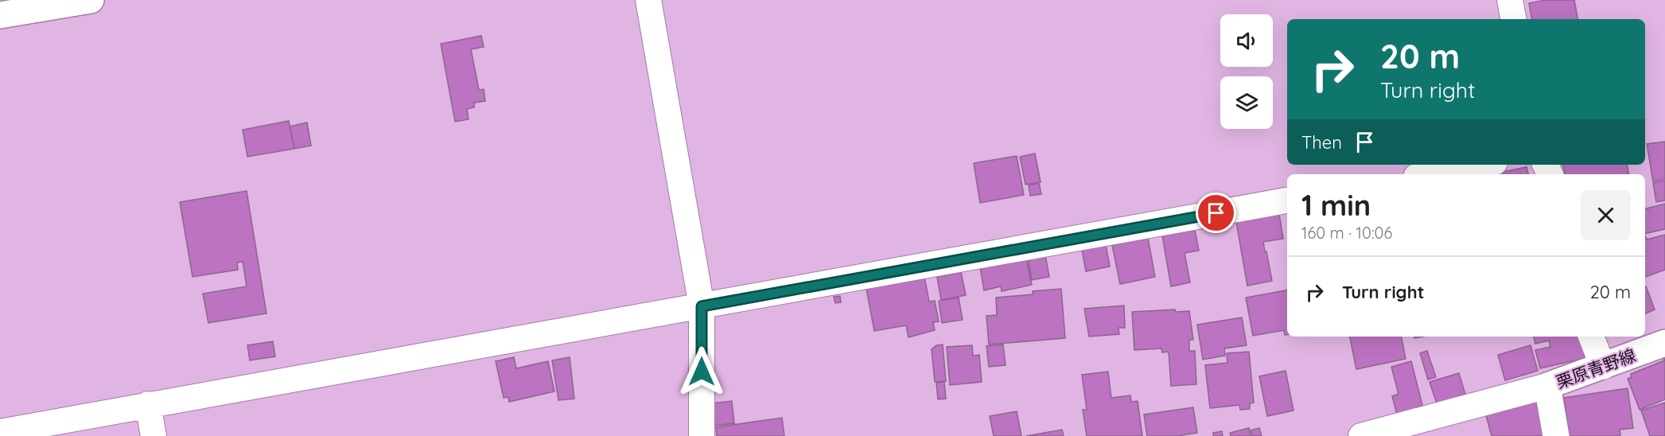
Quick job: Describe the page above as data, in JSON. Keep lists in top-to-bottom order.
{
  "streets": {
    "main road": ["栗原青野線"]
  },
  "page": {
    "turn": ["20 m", "Turn right"],
    "then": "Then",
    "heading": ["1 min", "160 m · 10:06"],
    "list": [
      {
        "name": "Turn right",
        "value": "20 m"
      }
    ]
  }
}
